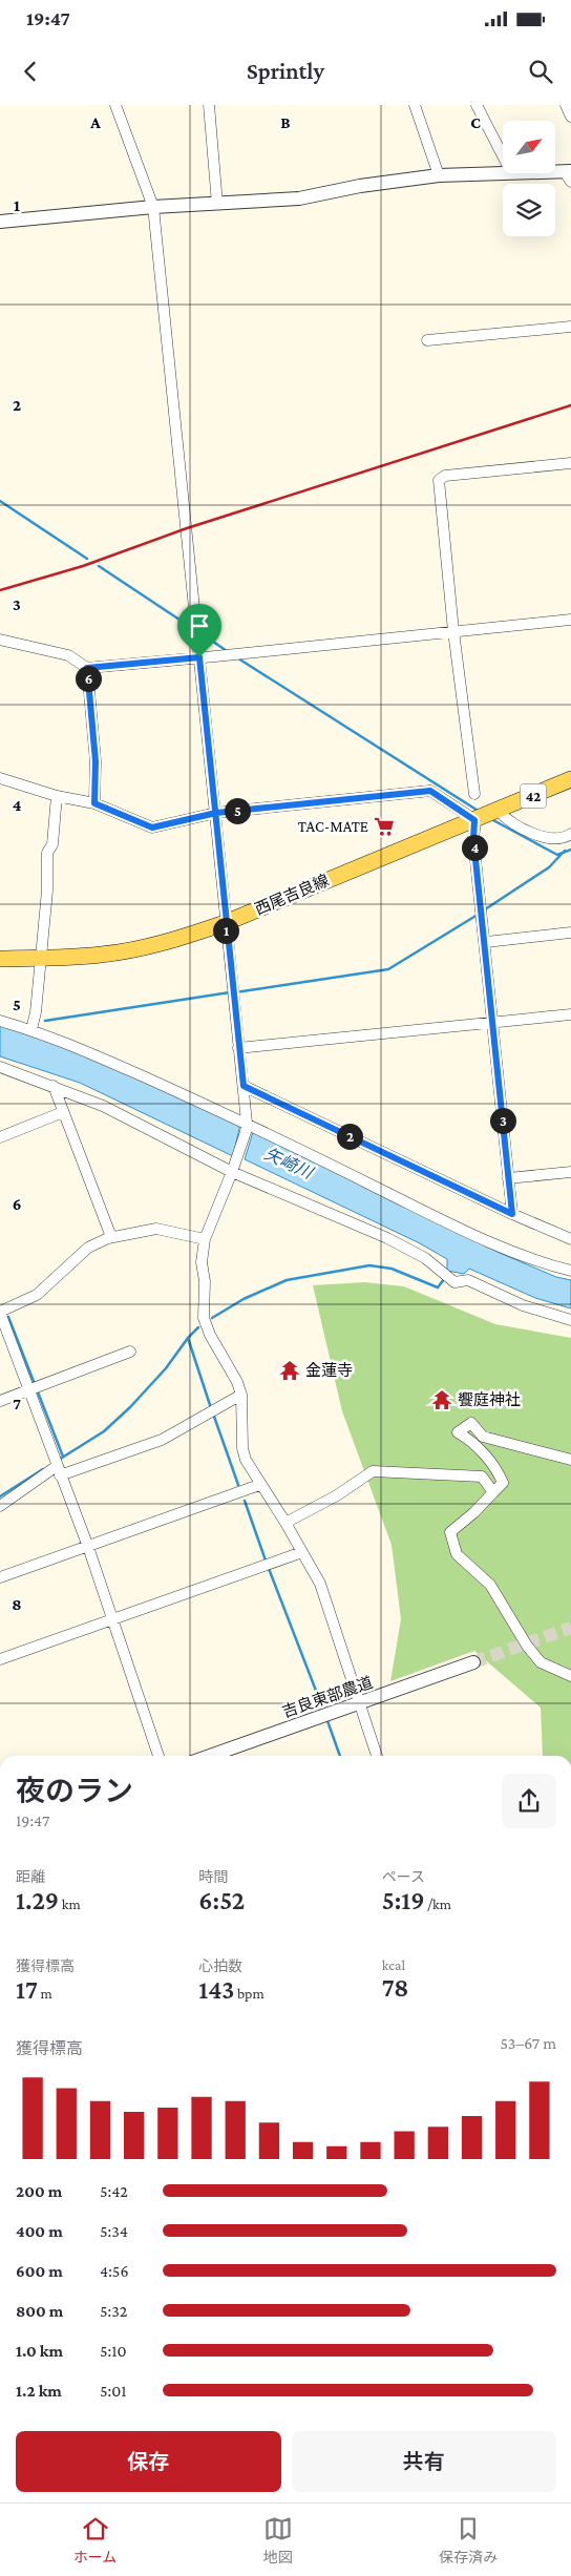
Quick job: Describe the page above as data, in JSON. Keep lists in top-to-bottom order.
{
  "streets": {
    "main road": ["42", "西尾吉良線"],
    "street": ["吉良東部農道"]
  },
  "water": ["矢崎川"],
  "places": {
    "supermarket": ["TAC-MATE"],
    "temple": ["金蓮寺", "饗庭神社"]
  },
  "north": "top right",
  "page": {
    "status": "19:47",
    "header": "Sprintly",
    "pins": [
      "6",
      "5",
      "4",
      "1",
      "3",
      "2"
    ],
    "heading": ["夜のラン", "19:47"],
    "stats": [
      ["距離", "1.29 km"],
      ["時間", "6:52"],
      ["ペース", "5:19 /km"],
      ["獲得標高", "17 m"],
      ["心拍数", "143 bpm"],
      ["kcal", "78"]
    ],
    "chart": ["獲得標高", "53–67 m"],
    "list": [
      {
        "name": "200 m",
        "note": "5:42"
      },
      {
        "name": "400 m",
        "note": "5:34"
      },
      {
        "name": "600 m",
        "note": "4:56"
      },
      {
        "name": "800 m",
        "note": "5:32"
      },
      {
        "name": "1.0 km",
        "note": "5:10"
      },
      {
        "name": "1.2 km",
        "note": "5:01"
      }
    ],
    "buttons": ["保存", "共有"],
    "tabs": ["ホーム", "地図", "保存済み"]
  },
  "grid": {
    "columns": ["A", "B", "C"],
    "rows": [
      "1",
      "2",
      "3",
      "4",
      "5",
      "6",
      "7",
      "8"
    ]
  }
}
